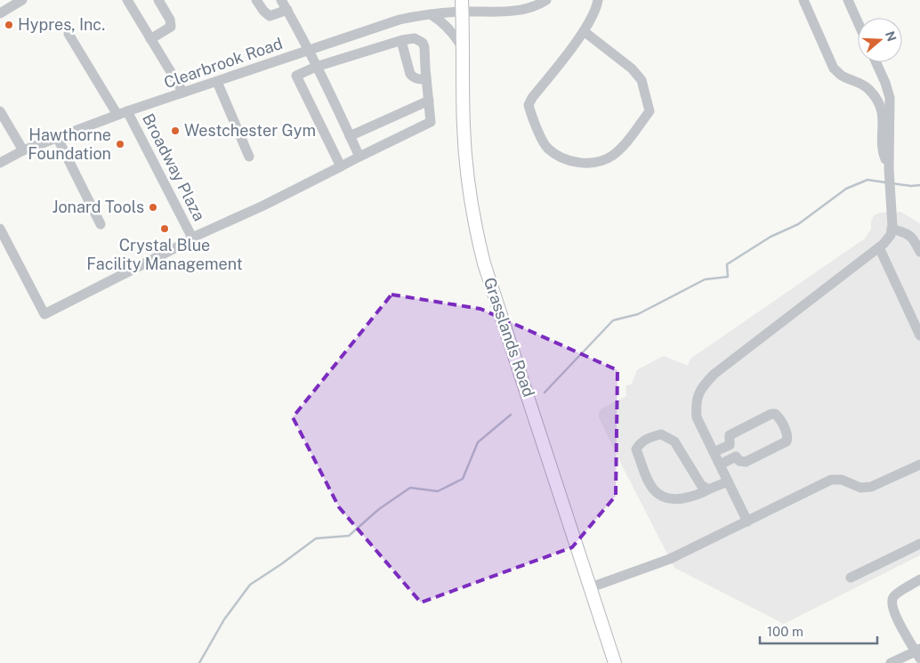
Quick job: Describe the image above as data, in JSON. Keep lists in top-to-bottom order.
{
  "streets": {
    "main road": ["Grasslands Road"],
    "street": ["Clearbrook Road", "Broadway Plaza"]
  },
  "crossings": [
    ["Clearbrook Road", "Broadway Plaza"],
    ["Clearbrook Road", "Grasslands Road"]
  ],
  "places": [
    "Hypres, Inc.",
    "Westchester Gym",
    "Hawthorne Foundation",
    "Jonard Tools",
    "Crystal Blue Facility Management"
  ],
  "scale_bar": "100 m",
  "north": "right"
}
